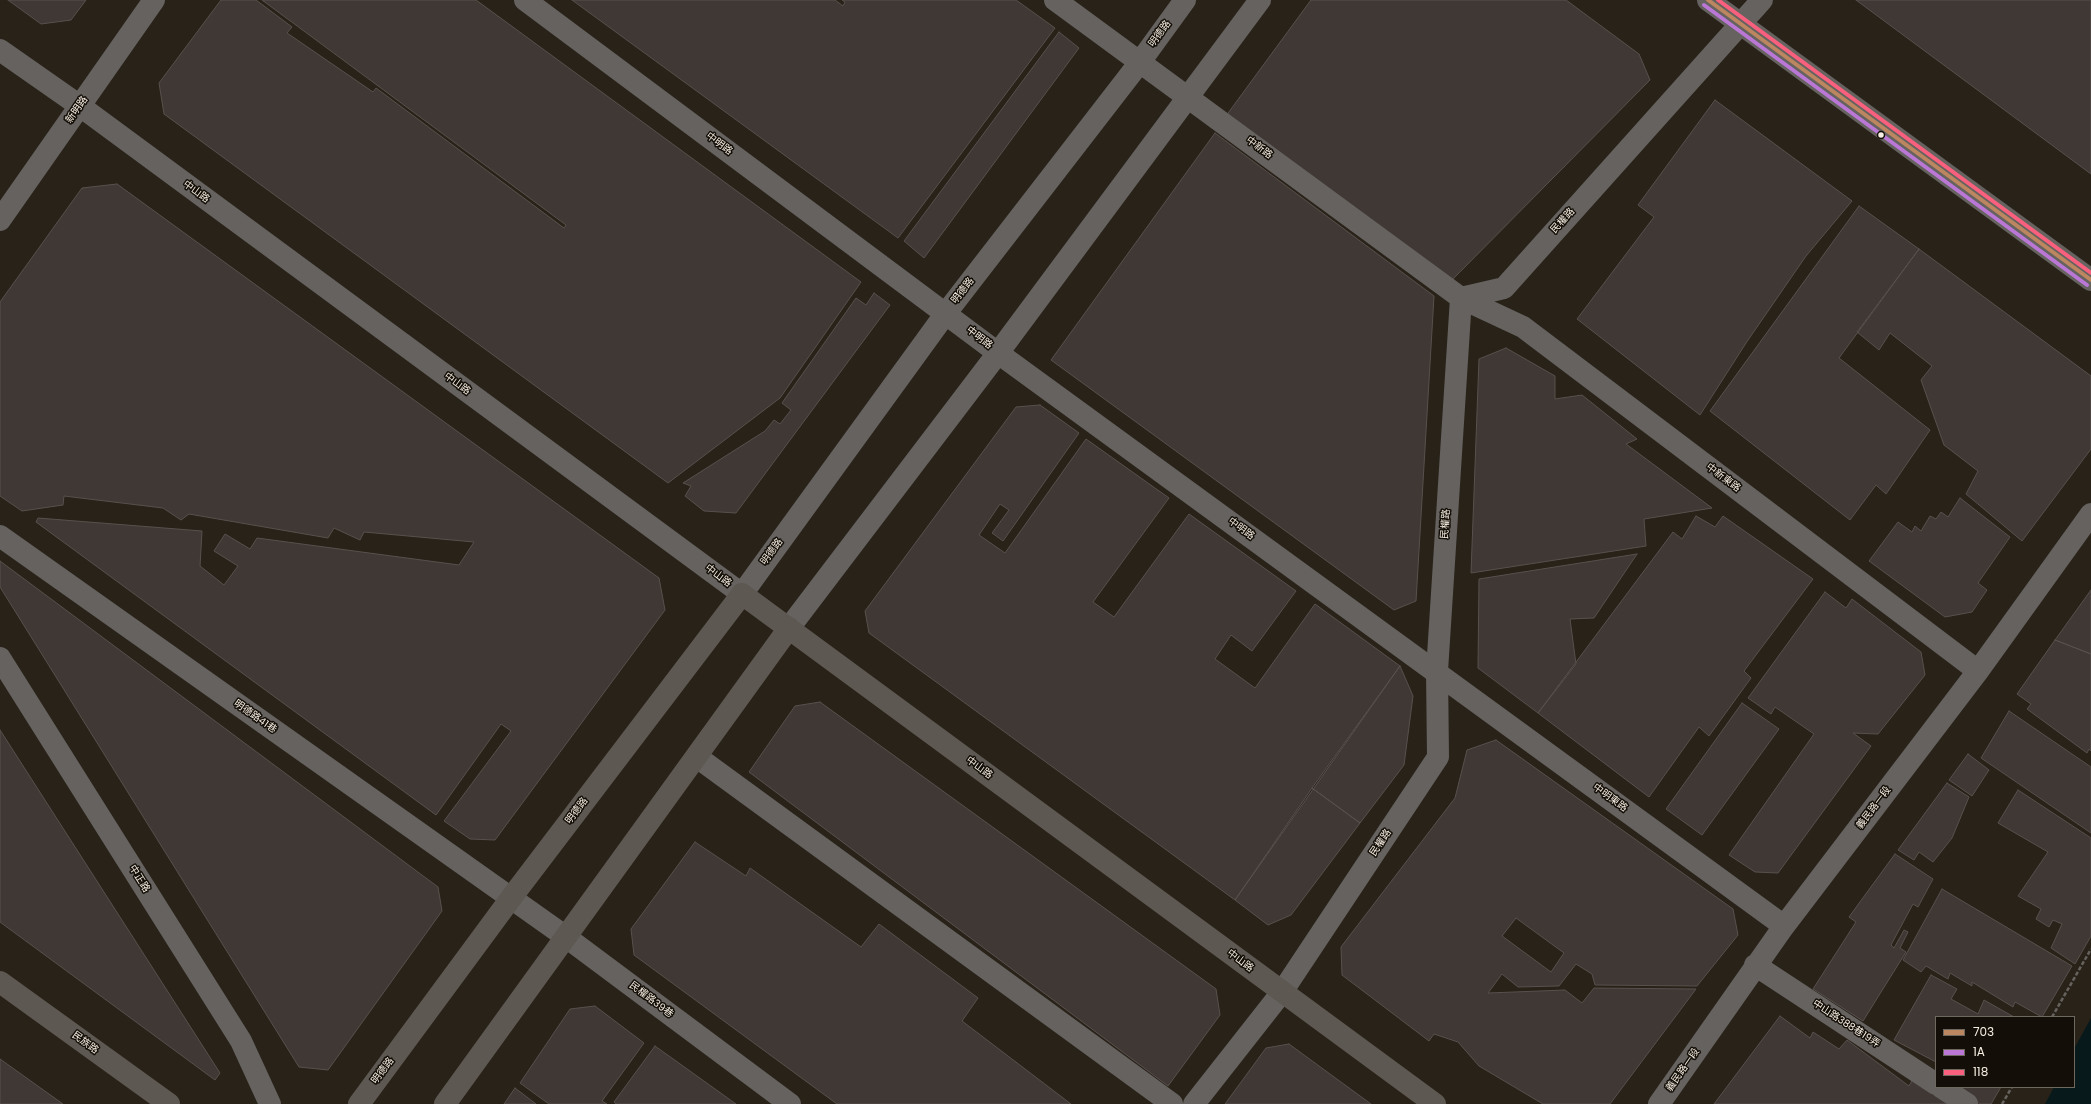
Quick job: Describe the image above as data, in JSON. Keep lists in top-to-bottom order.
{
  "streets": {
    "main road": ["明德路", "中山路", "民族路"],
    "street": [
      "新明路",
      "中明路",
      "中新路",
      "民權路",
      "中新東路",
      "明德路41巷",
      "中明東路",
      "義民路一段",
      "中正路",
      "民權路39巷",
      "中山路388巷19弄"
    ]
  },
  "crossings": [
    ["明德路", "中明路"],
    ["明德路", "中新路"],
    ["明德路", "中山路"],
    ["明德路", "明德路41巷"],
    ["明德路", "民權路39巷"],
    ["新明路", "中山路"],
    ["中明路", "民權路"],
    ["中明路", "中明東路"],
    ["中新路", "民權路"],
    ["中新路", "中新東路"],
    ["中山路", "民權路"],
    ["民權路", "中新東路"],
    ["民權路", "中明東路"],
    ["中新東路", "義民路一段"],
    ["明德路41巷", "民權路39巷"],
    ["中明東路", "義民路一段"],
    ["義民路一段", "中山路388巷19弄"]
  ],
  "lines": ["transit line 703", "transit line 118", "transit line 1A"],
  "legend": ["703", "1A", "118"]
}
